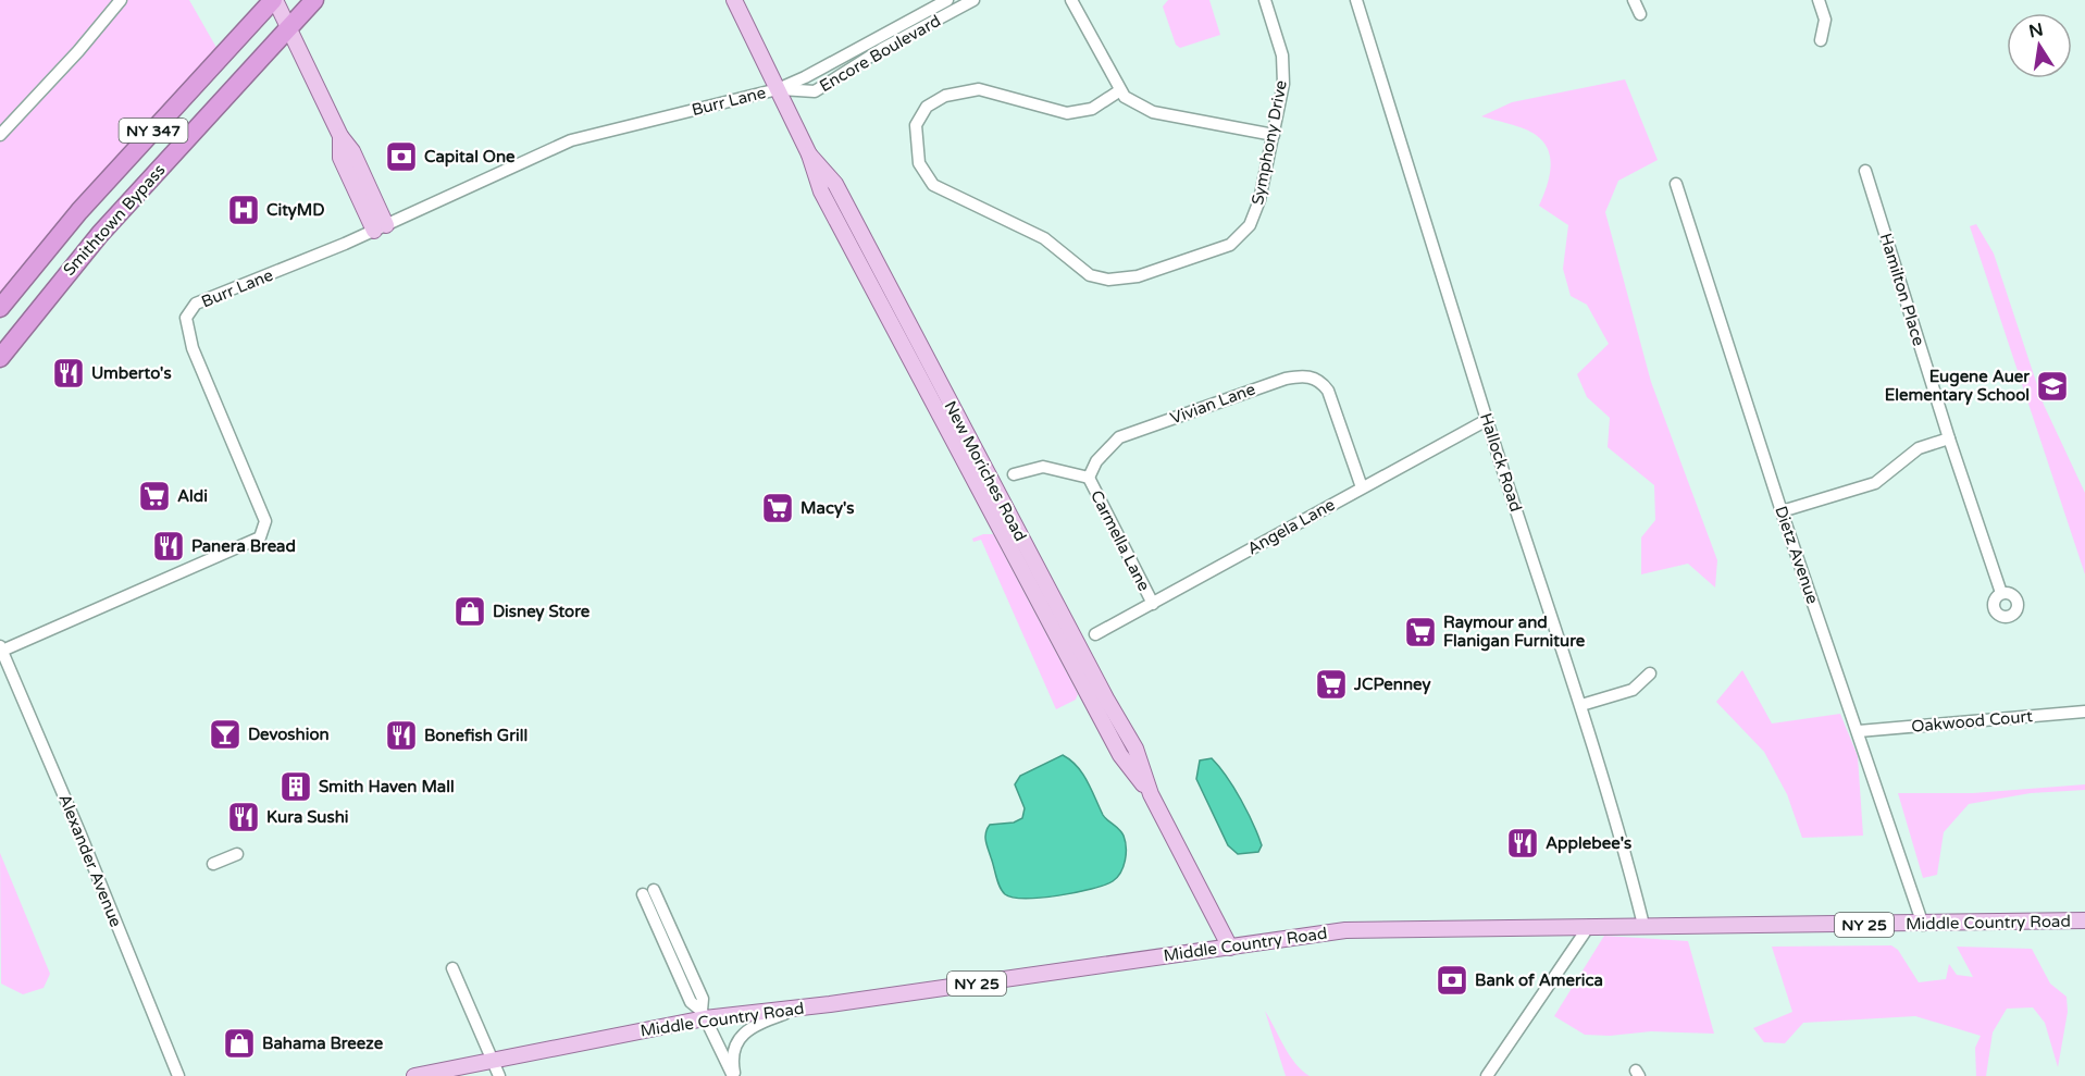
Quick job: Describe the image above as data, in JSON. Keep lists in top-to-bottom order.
{
  "streets": {
    "highway": ["NY 347", "Smithtown Bypass"],
    "main road": ["New Moriches Road", "Middle Country Road", "NY 25"],
    "street": [
      "Encore Boulevard",
      "Burr Lane",
      "Symphony Drive",
      "Hamilton Place",
      "Vivian Lane",
      "Hallock Road",
      "Angela Lane",
      "Carmella Lane",
      "Dietz Avenue",
      "Oakwood Court",
      "Alexander Avenue"
    ]
  },
  "crossings": [
    ["Encore Boulevard", "Burr Lane"],
    ["Encore Boulevard", "New Moriches Road"],
    ["Burr Lane", "New Moriches Road"],
    ["Burr Lane", "Alexander Avenue"],
    ["Vivian Lane", "Angela Lane"],
    ["Vivian Lane", "Carmella Lane"],
    ["Hallock Road", "Angela Lane"],
    ["Hallock Road", "Middle Country Road"],
    ["New Moriches Road", "Middle Country Road"],
    ["Angela Lane", "Carmella Lane"],
    ["Dietz Avenue", "Oakwood Court"],
    ["Dietz Avenue", "Middle Country Road"]
  ],
  "places": {
    "bank": ["Capital One", "Bank of America"],
    "hospital": ["CityMD"],
    "restaurant": [
      "Umberto's",
      "Panera Bread",
      "Bonefish Grill",
      "Kura Sushi",
      "Applebee's"
    ],
    "school or university": ["Eugene Auer Elementary School"],
    "supermarket": [
      "Aldi",
      "Macy's",
      "Raymour and Flanigan Furniture",
      "JCPenney"
    ],
    "shop": ["Disney Store", "Bahama Breeze"],
    "bar": ["Devoshion"],
    "building": ["Smith Haven Mall"]
  },
  "north": "top"
}
